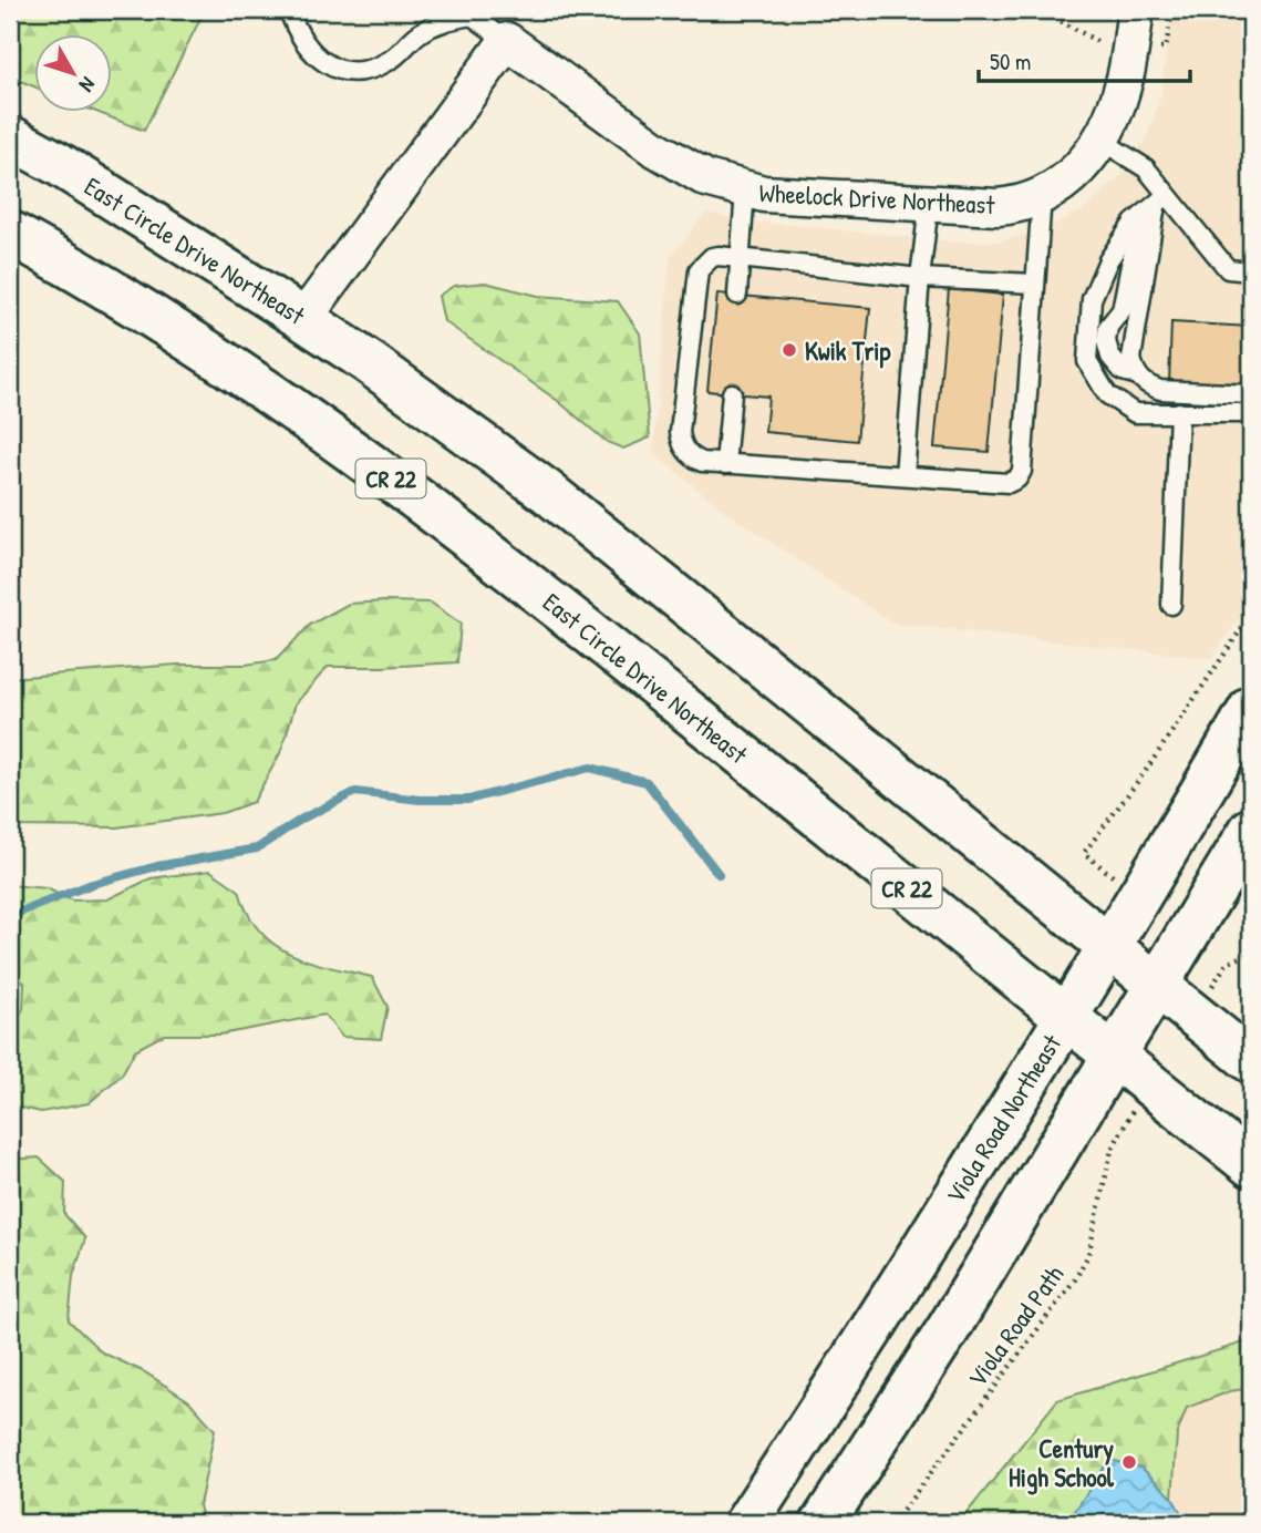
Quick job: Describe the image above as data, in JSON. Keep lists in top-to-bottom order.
{
  "streets": {
    "main road": ["East Circle Drive Northeast", "CR 22", "Viola Road Northeast"],
    "street": ["Wheelock Drive Northeast"],
    "path": ["Viola Road Path"]
  },
  "crossings": [
    ["East Circle Drive Northeast", "Viola Road Northeast"]
  ],
  "places": ["Kwik Trip", "Century High School"],
  "scale_bar": "50 m",
  "north": "bottom right"
}
